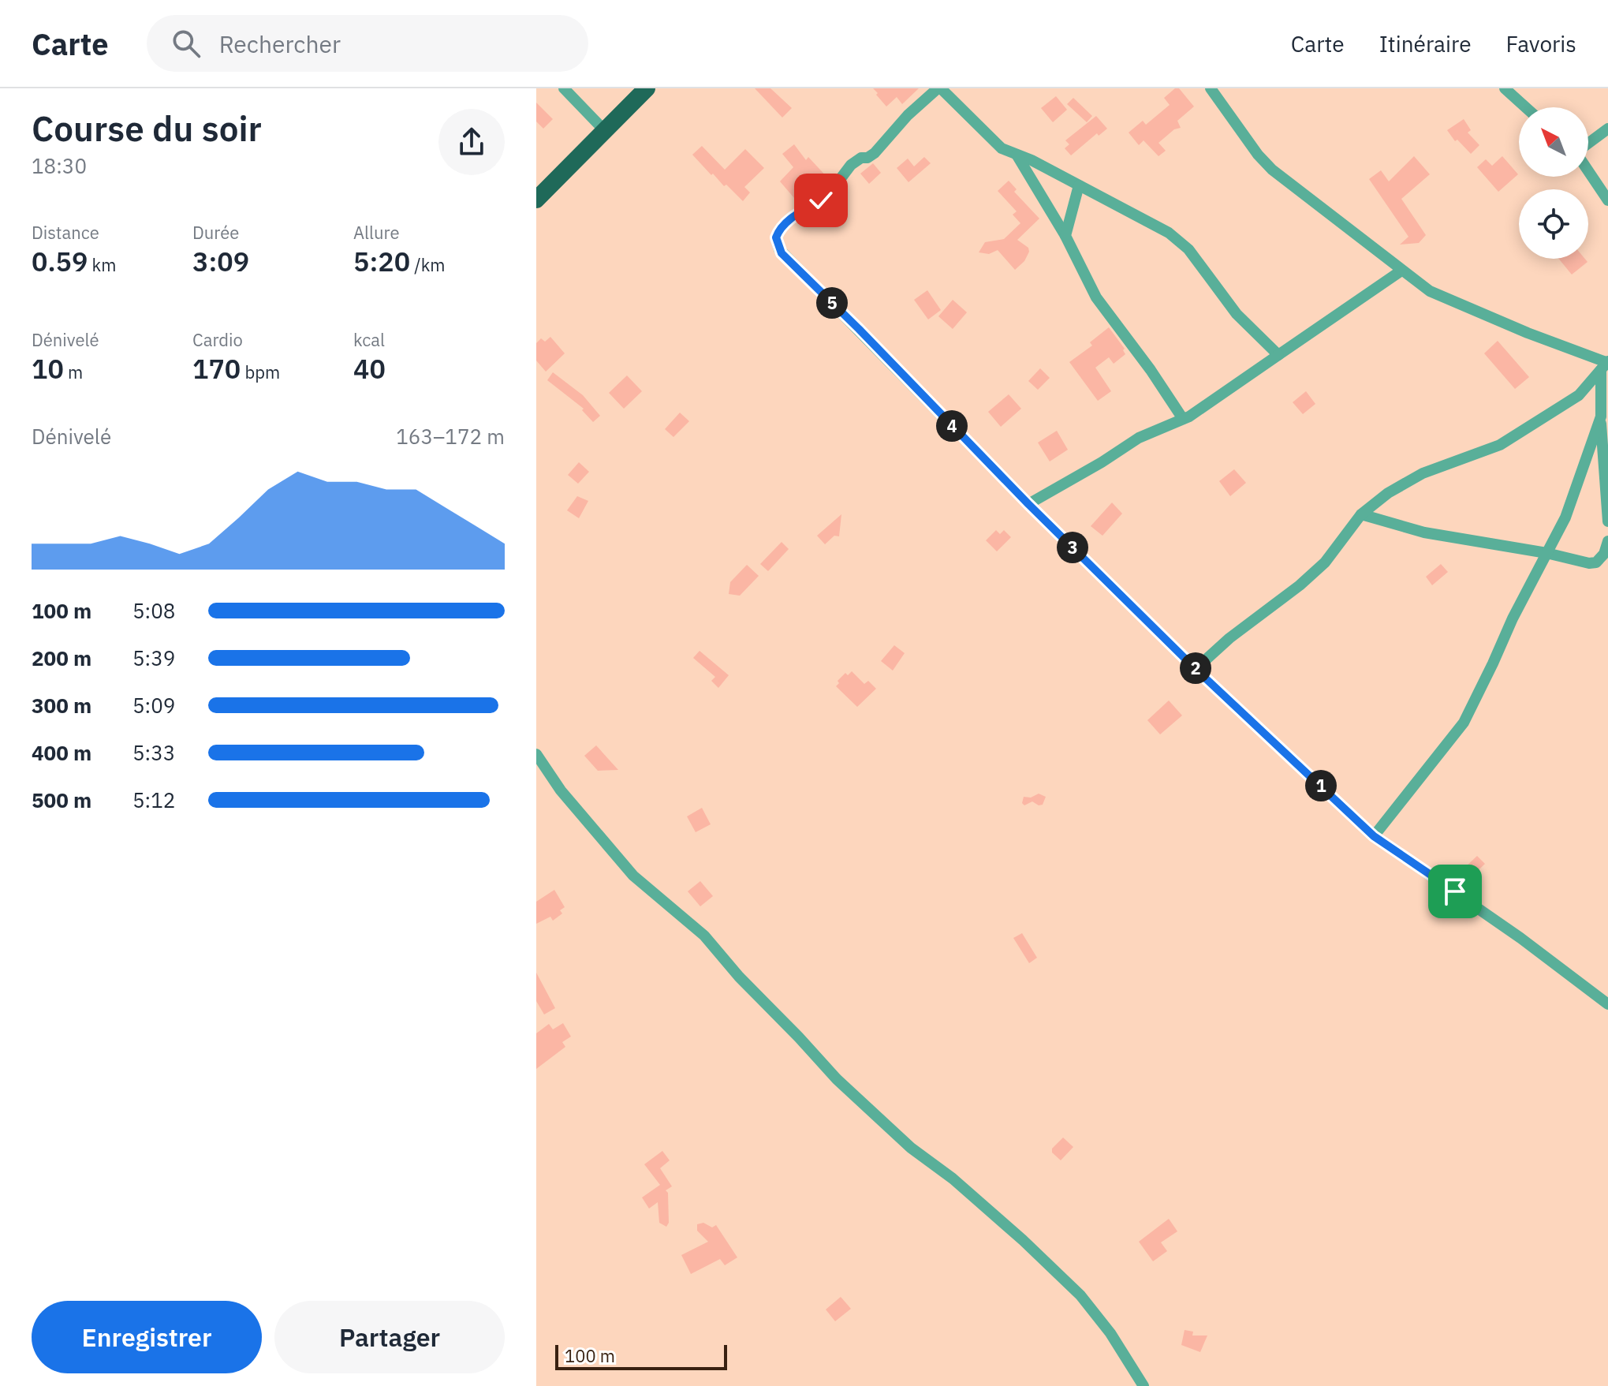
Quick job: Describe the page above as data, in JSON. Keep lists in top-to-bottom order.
{
  "scale_bar": "100 m",
  "north": "top left",
  "page": {
    "header": "Carte",
    "search": "Rechercher",
    "nav": ["Carte", "Itinéraire", "Favoris"],
    "heading": ["Course du soir", "18:30"],
    "stats": [
      ["Distance", "0.59 km"],
      ["Durée", "3:09"],
      ["Allure", "5:20 /km"],
      ["Dénivelé", "10 m"],
      ["Cardio", "170 bpm"],
      ["kcal", "40"]
    ],
    "pins": [
      "5",
      "4",
      "3",
      "2",
      "1"
    ],
    "chart": ["Dénivelé", "163–172 m"],
    "list": [
      {
        "name": "100 m",
        "note": "5:08"
      },
      {
        "name": "200 m",
        "note": "5:39"
      },
      {
        "name": "300 m",
        "note": "5:09"
      },
      {
        "name": "400 m",
        "note": "5:33"
      },
      {
        "name": "500 m",
        "note": "5:12"
      }
    ],
    "buttons": ["Enregistrer", "Partager"],
    "scale": "100 m"
  }
}
